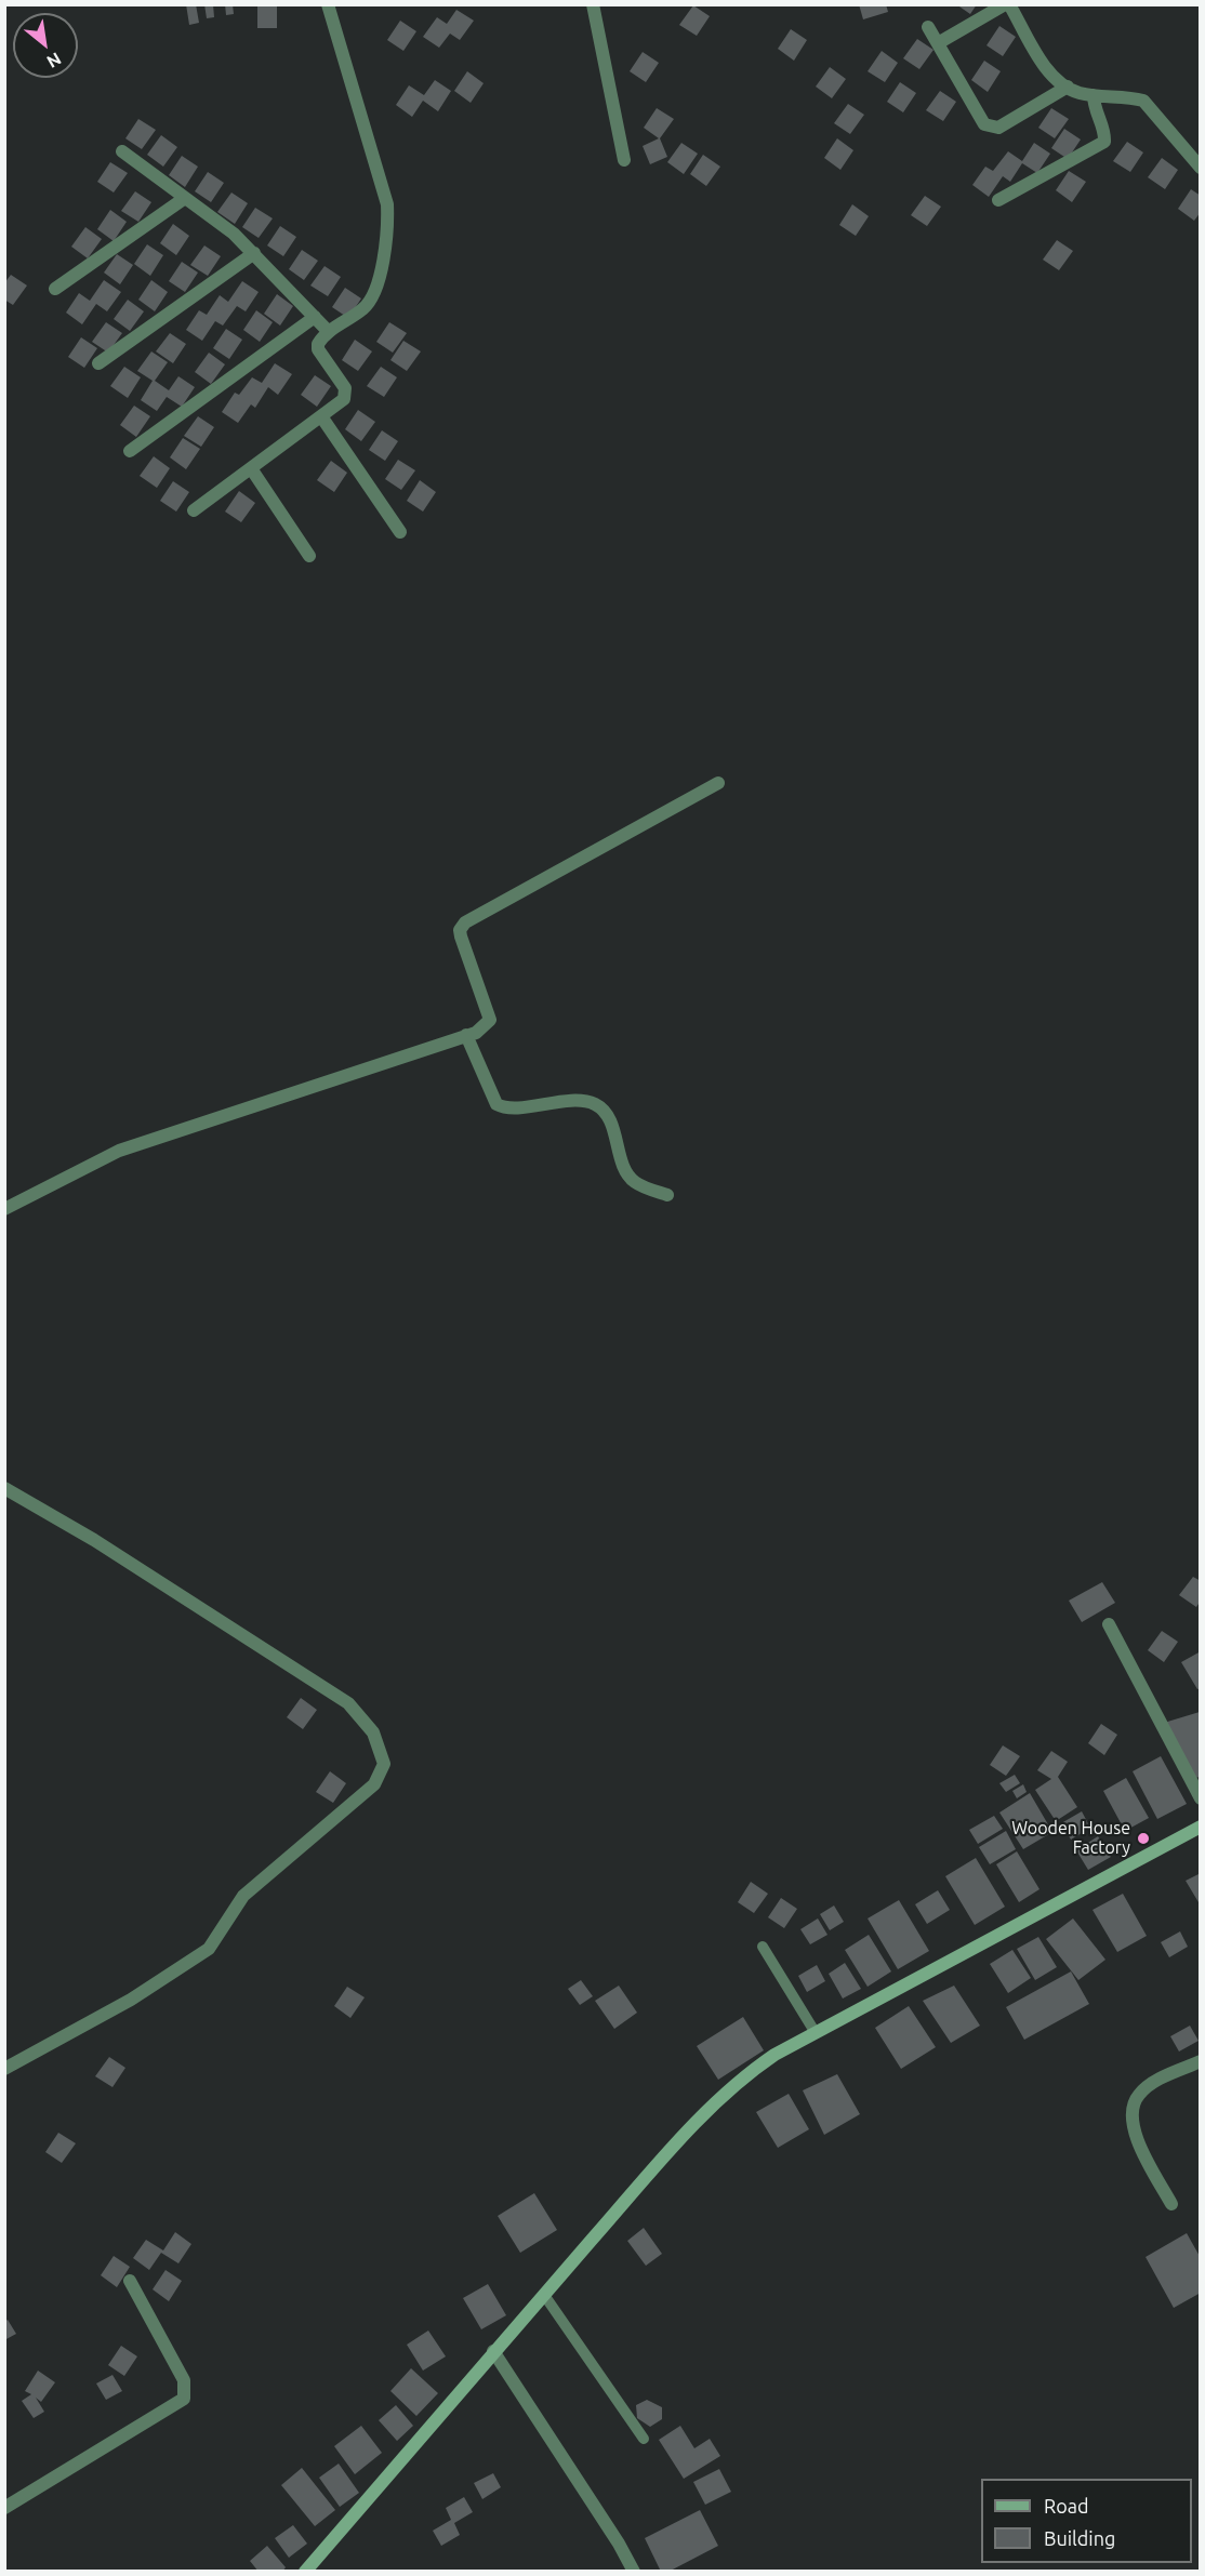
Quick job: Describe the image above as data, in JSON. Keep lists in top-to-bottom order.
{
  "places": ["Wooden House Factory"],
  "legend": ["Road", "Building"],
  "north": "bottom right"
}
